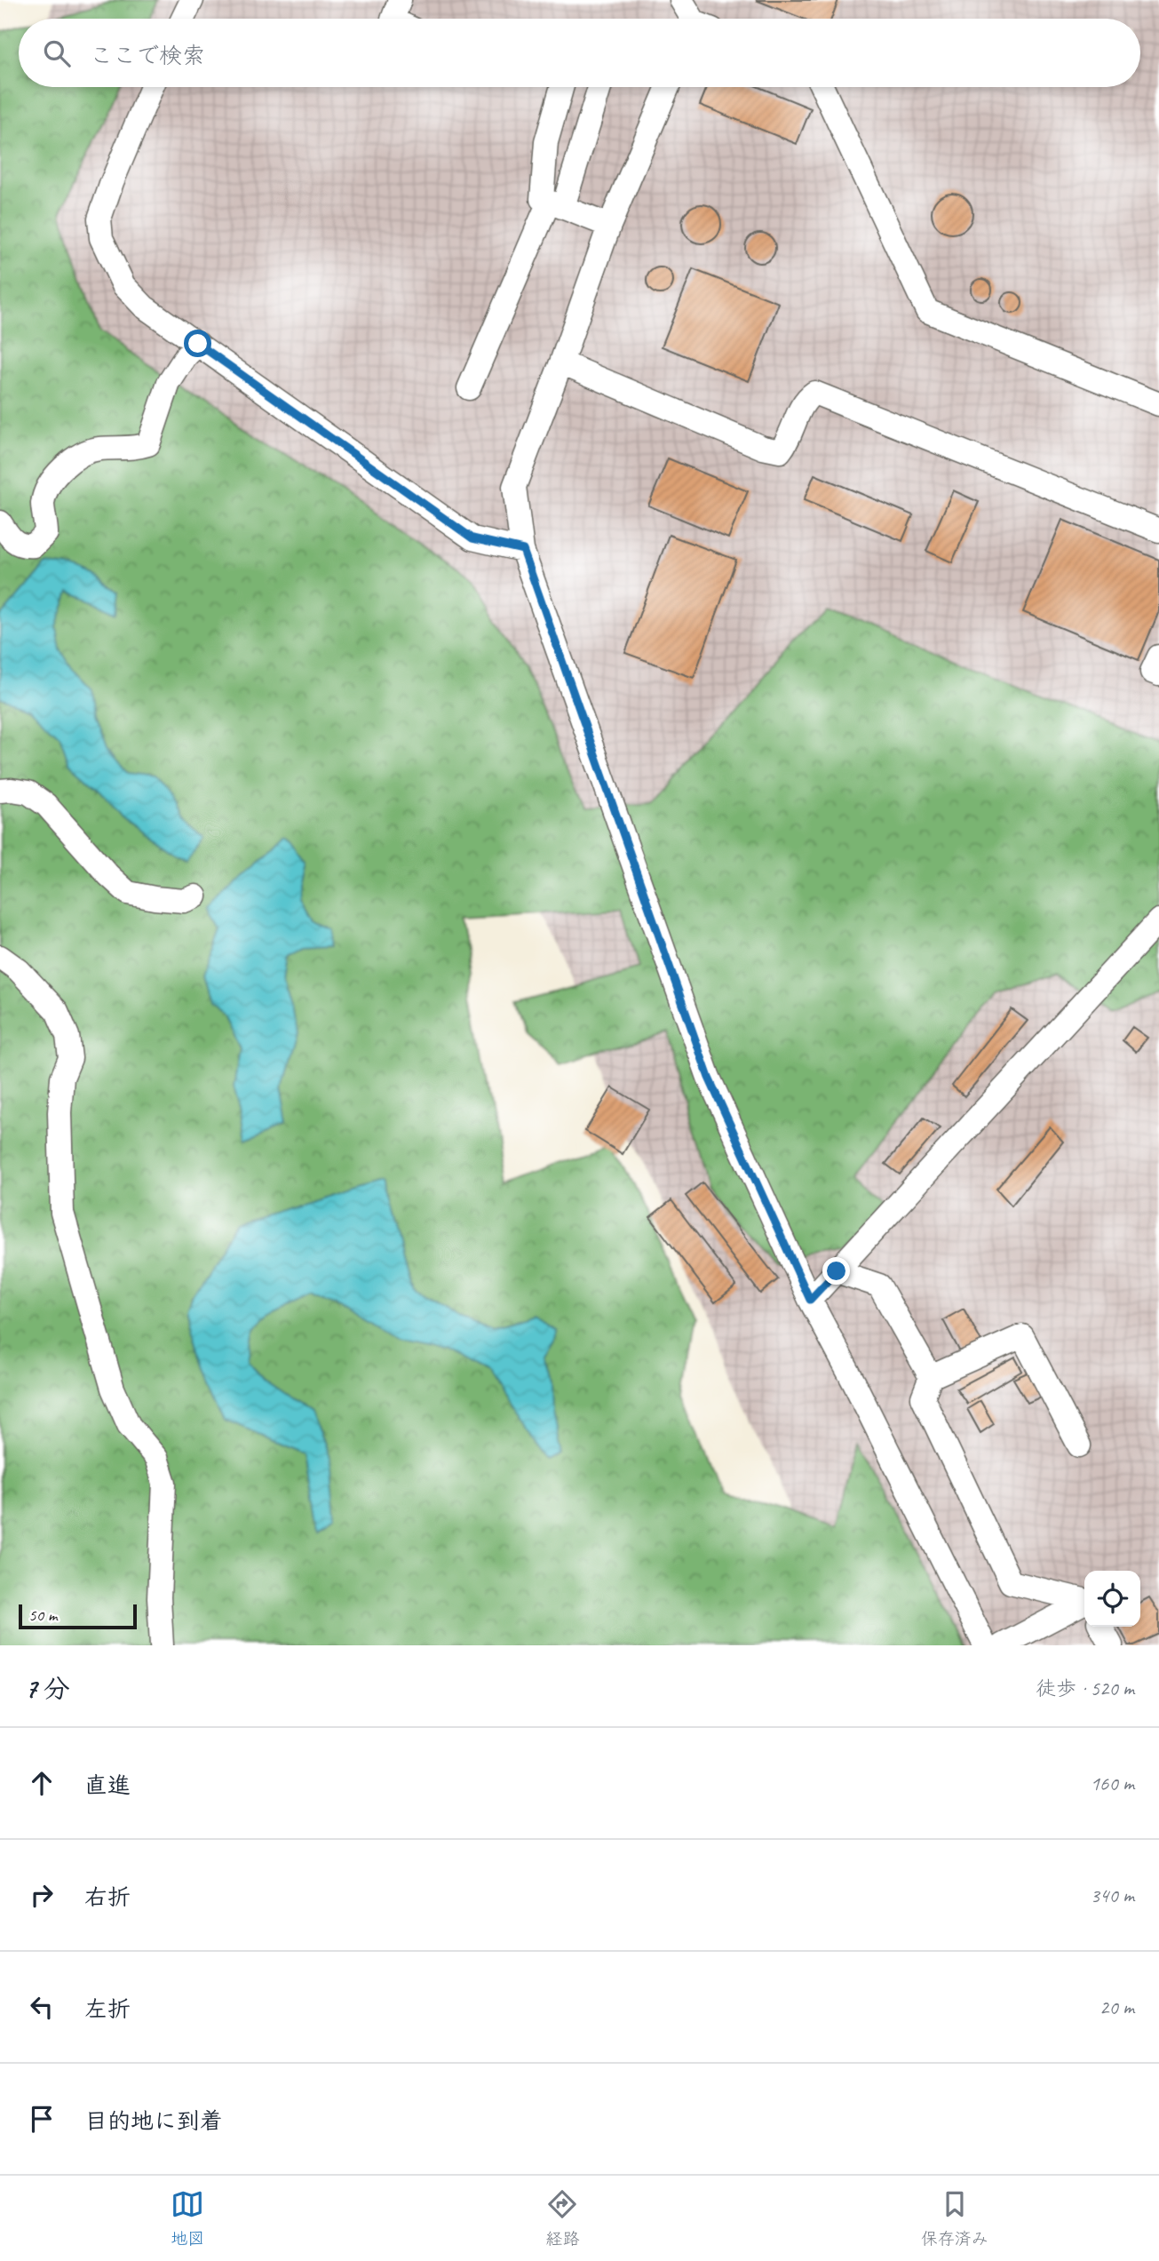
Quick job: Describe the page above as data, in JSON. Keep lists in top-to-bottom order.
{
  "scale_bar": "50 m",
  "page": {
    "search": "ここで検索",
    "scale": "50 m",
    "heading": ["7 分", "徒歩 · 520 m"],
    "list": [
      ["直進", "160 m"],
      ["右折", "340 m"],
      ["左折", "20 m"],
      "目的地に到着"
    ],
    "nav": ["地図", "経路", "保存済み"]
  }
}
